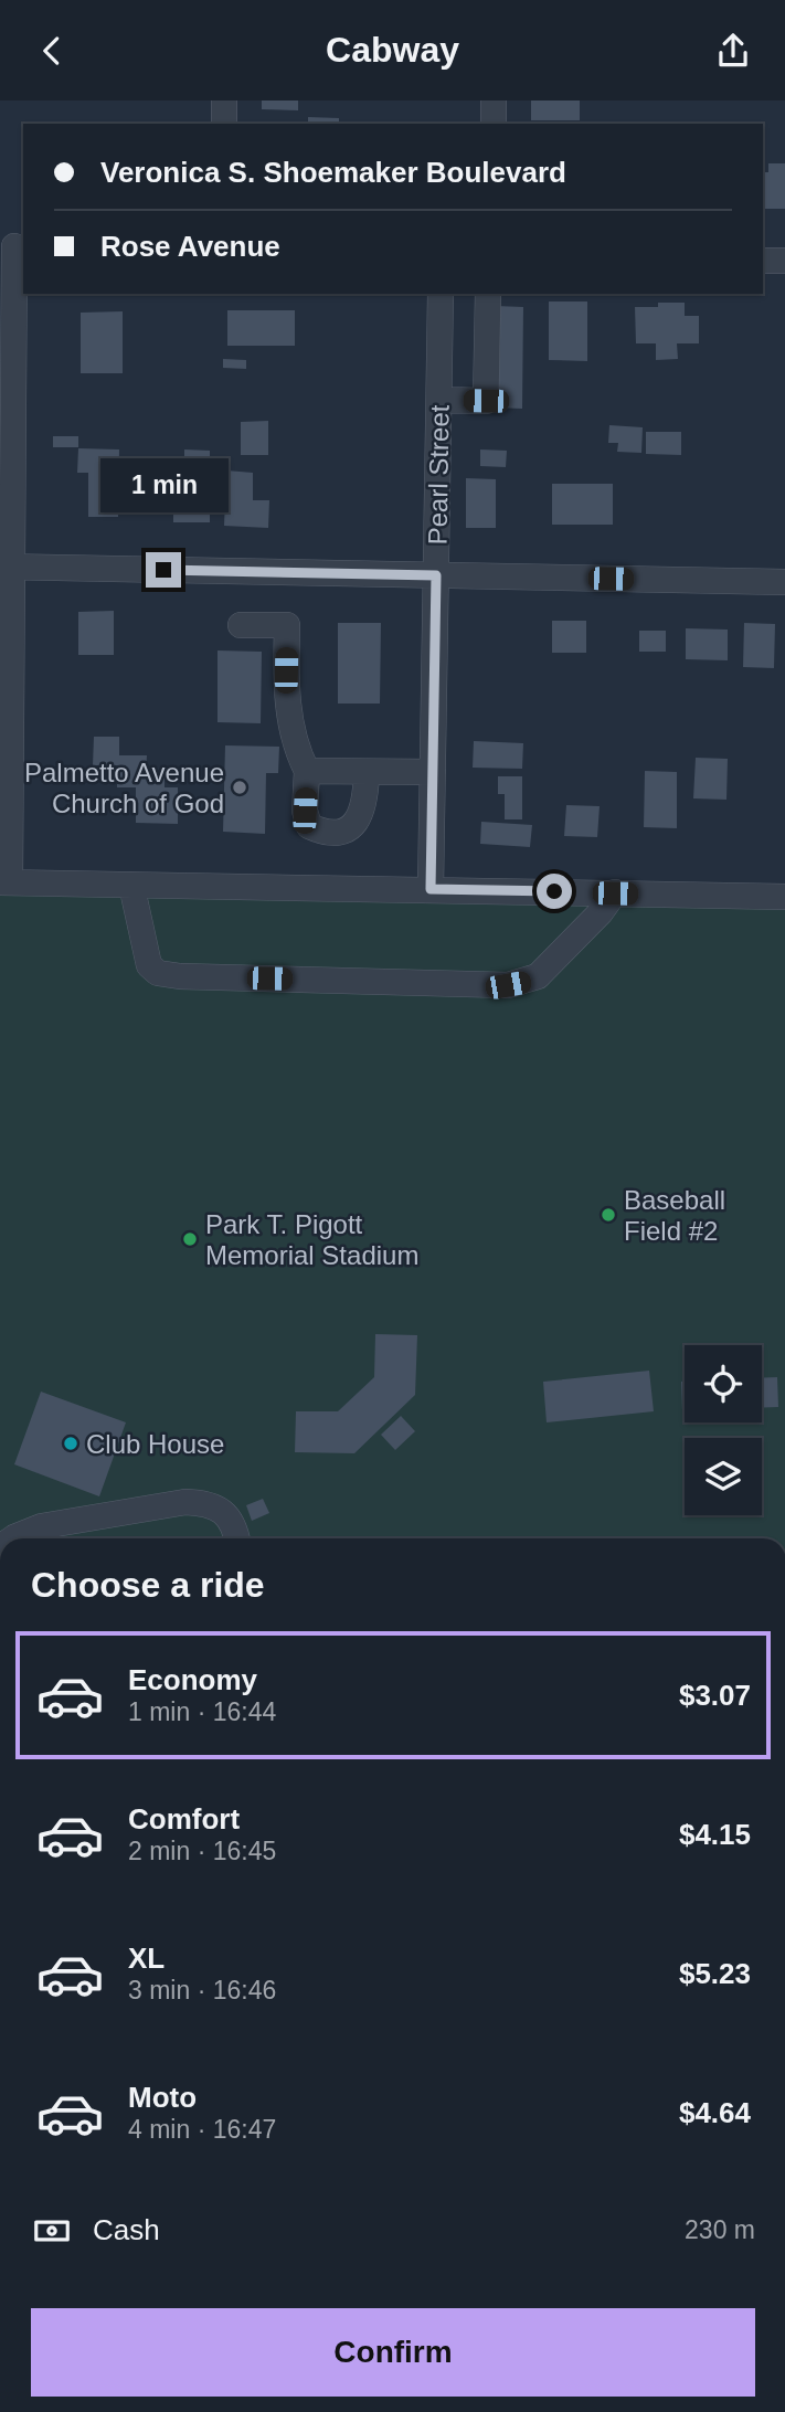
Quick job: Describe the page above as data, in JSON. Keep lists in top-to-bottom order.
{
  "streets": {
    "street": ["Pearl Street"]
  },
  "places": [
    "Palmetto Avenue Church of God",
    "Baseball Field #2",
    "Park T. Pigott Memorial Stadium",
    "Club House"
  ],
  "page": {
    "header": "Cabway",
    "banner": ["Veronica S. Shoemaker Boulevard", "Rose Avenue"],
    "bubble": "1 min",
    "heading": "Choose a ride",
    "list": [
      {
        "name": "Economy",
        "note": "1 min · 16:44",
        "value": "$3.07"
      },
      {
        "name": "Comfort",
        "note": "2 min · 16:45",
        "value": "$4.15"
      },
      {
        "name": "XL",
        "note": "3 min · 16:46",
        "value": "$5.23"
      },
      {
        "name": "Moto",
        "note": "4 min · 16:47",
        "value": "$4.64"
      }
    ],
    "pay": ["Cash", "230 m"],
    "buttons": "Confirm"
  }
}
